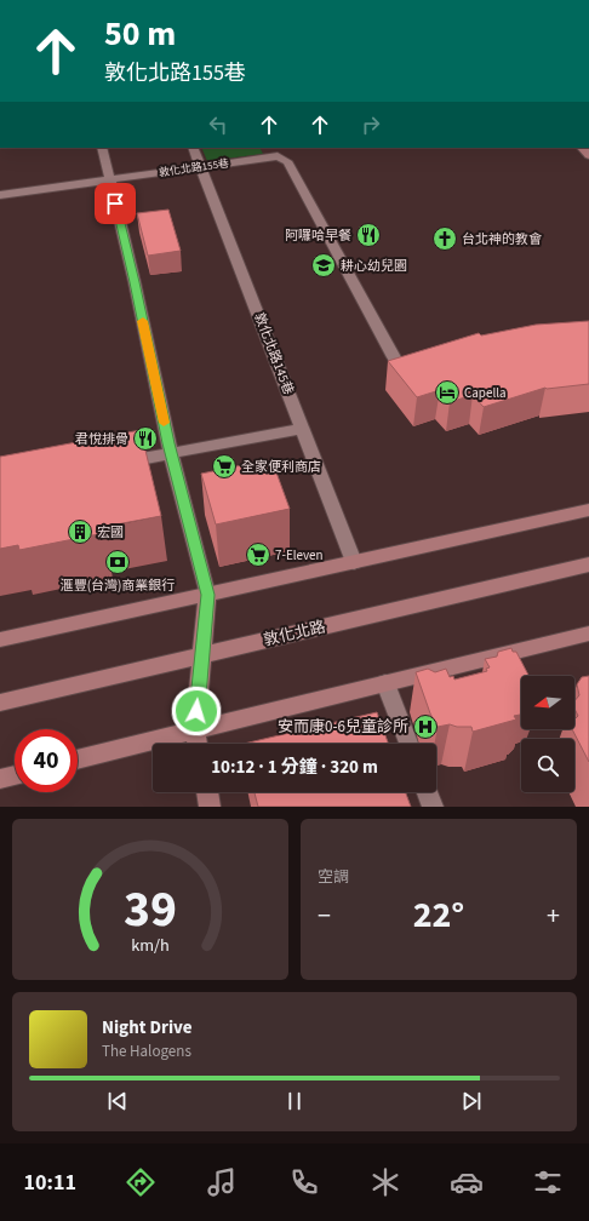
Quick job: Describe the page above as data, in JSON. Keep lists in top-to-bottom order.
{
  "streets": {
    "main road": ["敦化北路"],
    "street": ["敦化北路155巷", "敦化北路145巷"]
  },
  "crossings": [
    ["敦化北路155巷", "敦化北路145巷"]
  ],
  "places": {
    "restaurant": ["阿囉哈早餐", "君悅排骨"],
    "church": ["台北神的教會"],
    "school or university": ["耕心幼兒園"],
    "hotel": ["Capella"],
    "supermarket": ["全家便利商店", "7-Eleven"],
    "building": ["宏國"],
    "bank": ["滙豐(台灣)商業銀行"],
    "hospital": ["安而康0-6兒童診所"]
  },
  "north": "left",
  "page": {
    "turn": ["50 m", "敦化北路155巷"],
    "limit": "40",
    "trip": "10:12 · 1 分鐘 · 320 m",
    "tile": "空調",
    "heat": ["−", "22°", "+"],
    "song": ["Night Drive", "The Halogens"],
    "tabs": "10:11",
    "gauge": ["39", "km/h"]
  }
}
